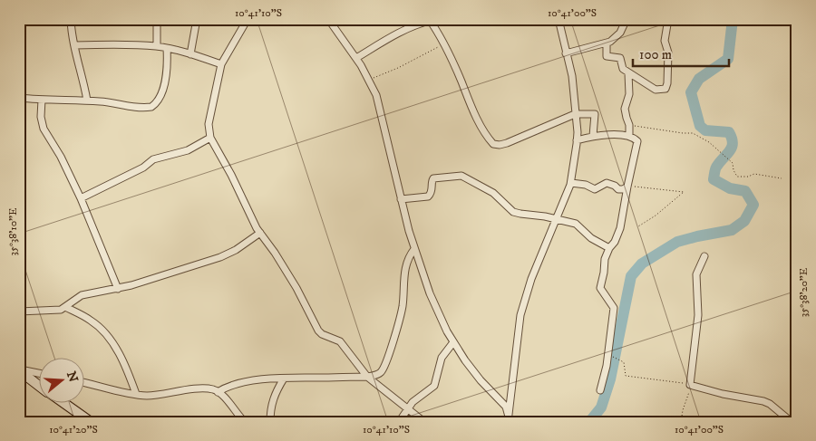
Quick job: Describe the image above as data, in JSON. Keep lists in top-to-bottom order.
{
  "scale_bar": "100 m",
  "north": "right",
  "coordinates": [
    "10°41'10\"S",
    "10°41'00\"S",
    "35°38'10\"E",
    "35°38'20\"E",
    "10°41'20\"S"
  ]
}
